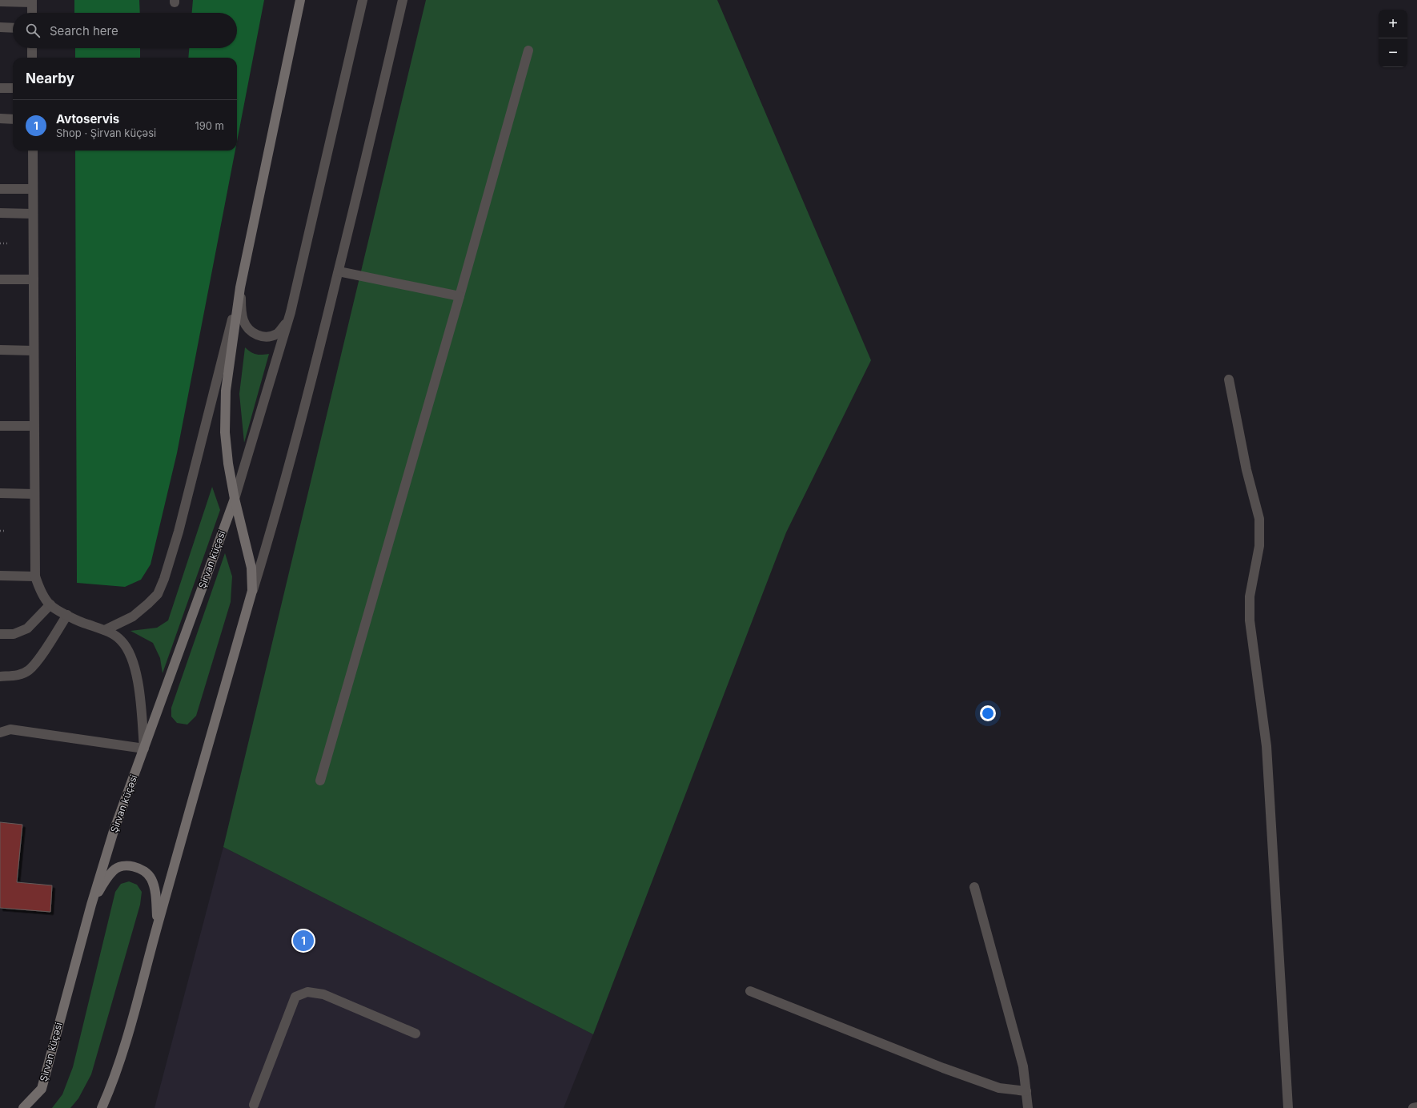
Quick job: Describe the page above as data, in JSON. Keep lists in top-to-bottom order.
{
  "streets": {
    "main road": ["Şirvan küçəsi"]
  },
  "page": {
    "map_buttons": ["+", "−"],
    "search": "Search here",
    "heading": "Nearby",
    "list": [
      {
        "mark": "1",
        "name": "Avtoservis",
        "note": "Shop · Şirvan küçəsi",
        "value": "190 m"
      }
    ],
    "pins": "1"
  }
}
